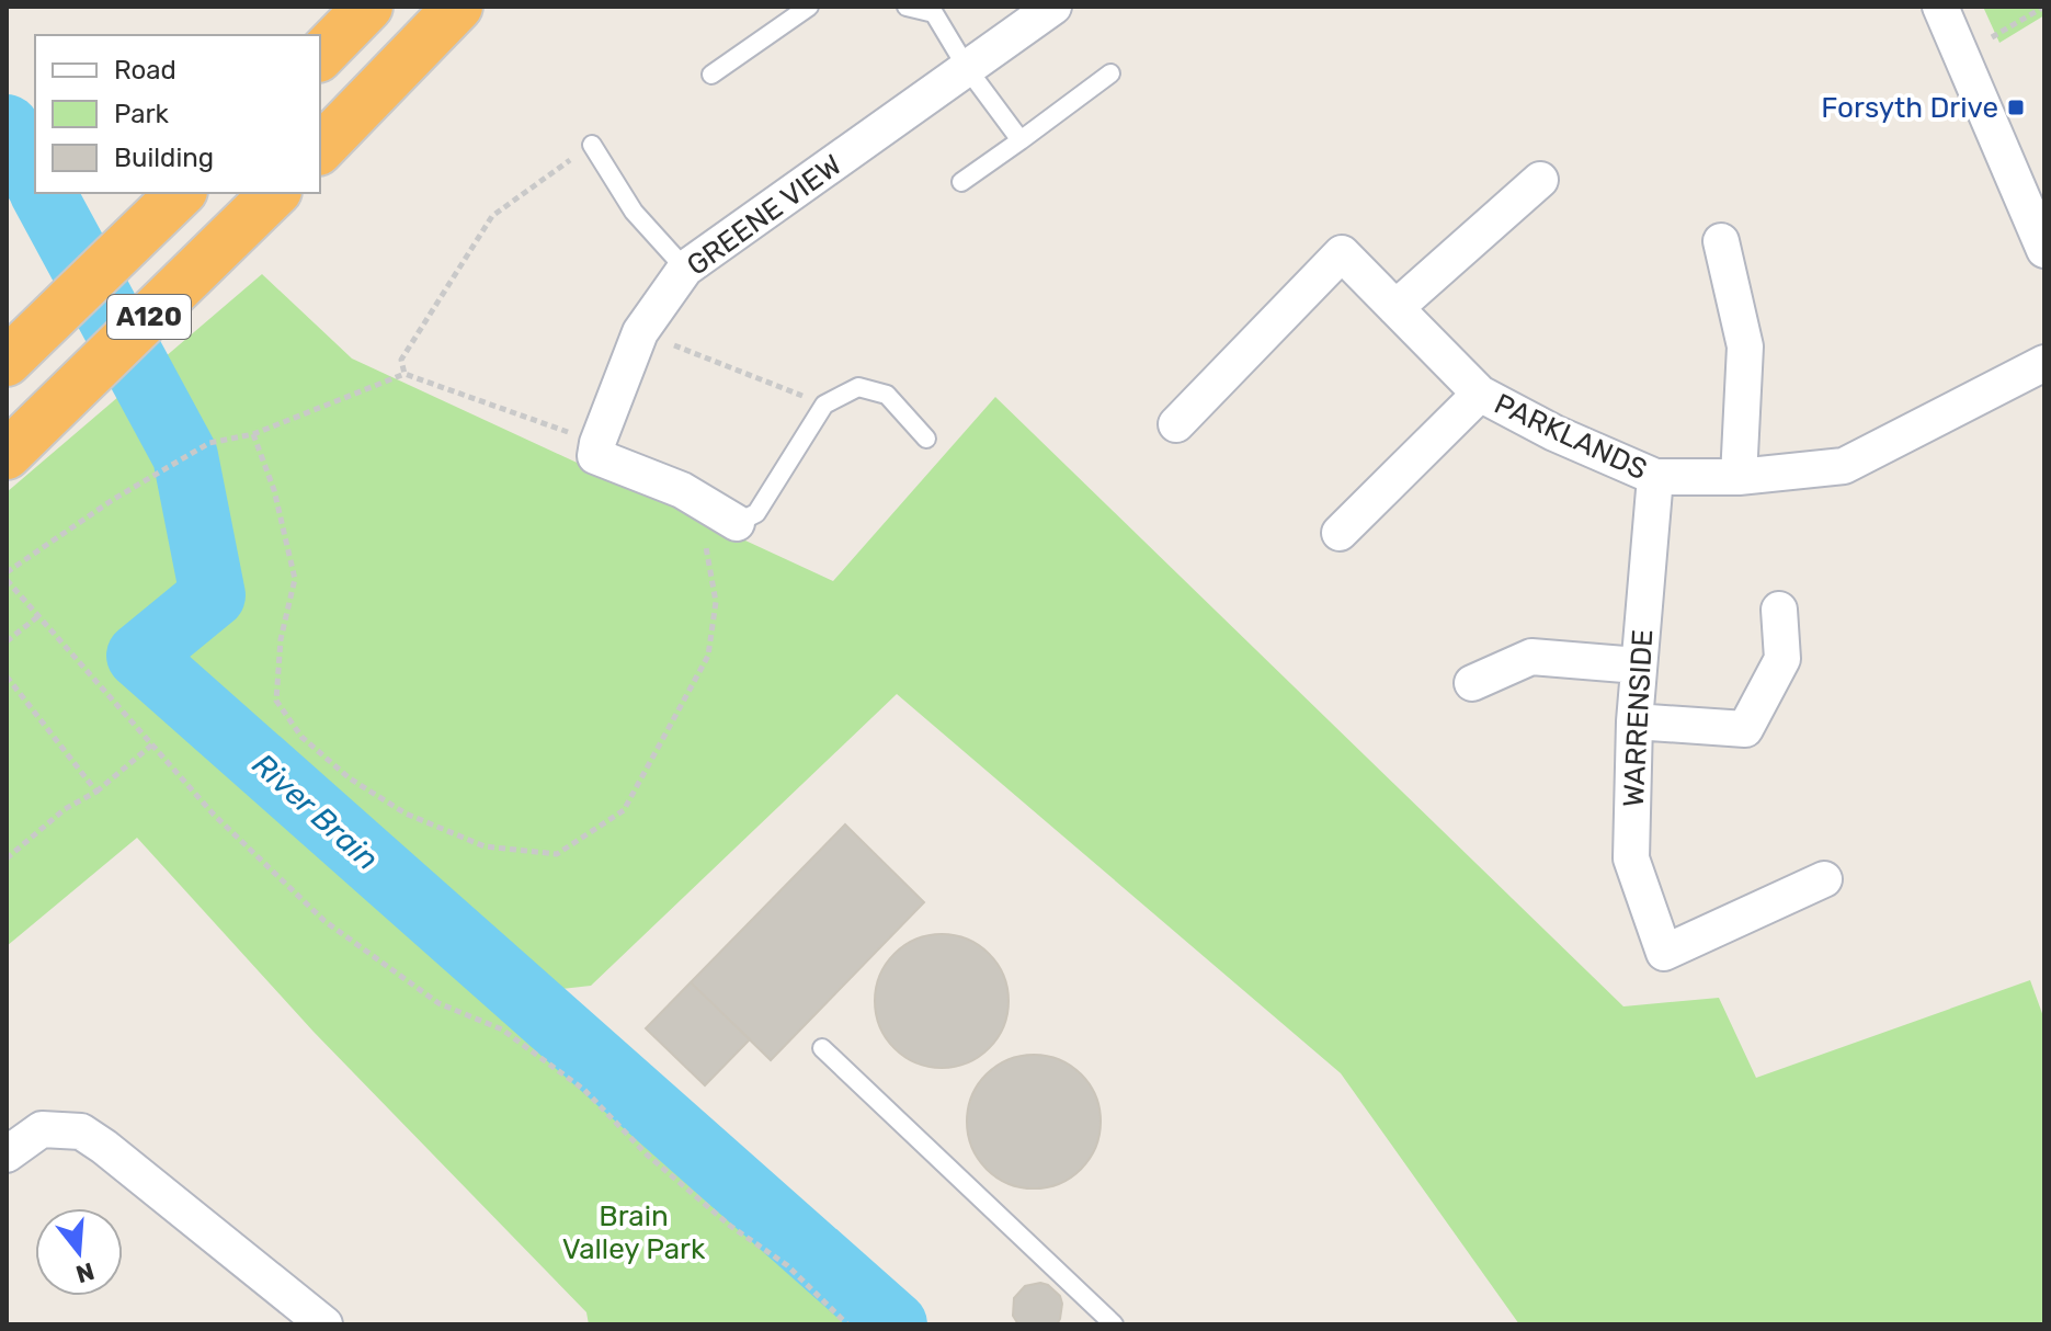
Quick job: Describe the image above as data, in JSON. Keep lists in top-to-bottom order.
{
  "streets": {
    "highway": ["A120"],
    "street": ["GREENE VIEW", "PARKLANDS", "WARRENSIDE"]
  },
  "crossings": [
    ["PARKLANDS", "WARRENSIDE"]
  ],
  "water": ["River Brain"],
  "parks": ["Brain Valley Park"],
  "places": {
    "transit": ["Forsyth Drive"]
  },
  "legend": ["Road", "Park", "Building"],
  "north": "bottom"
}
